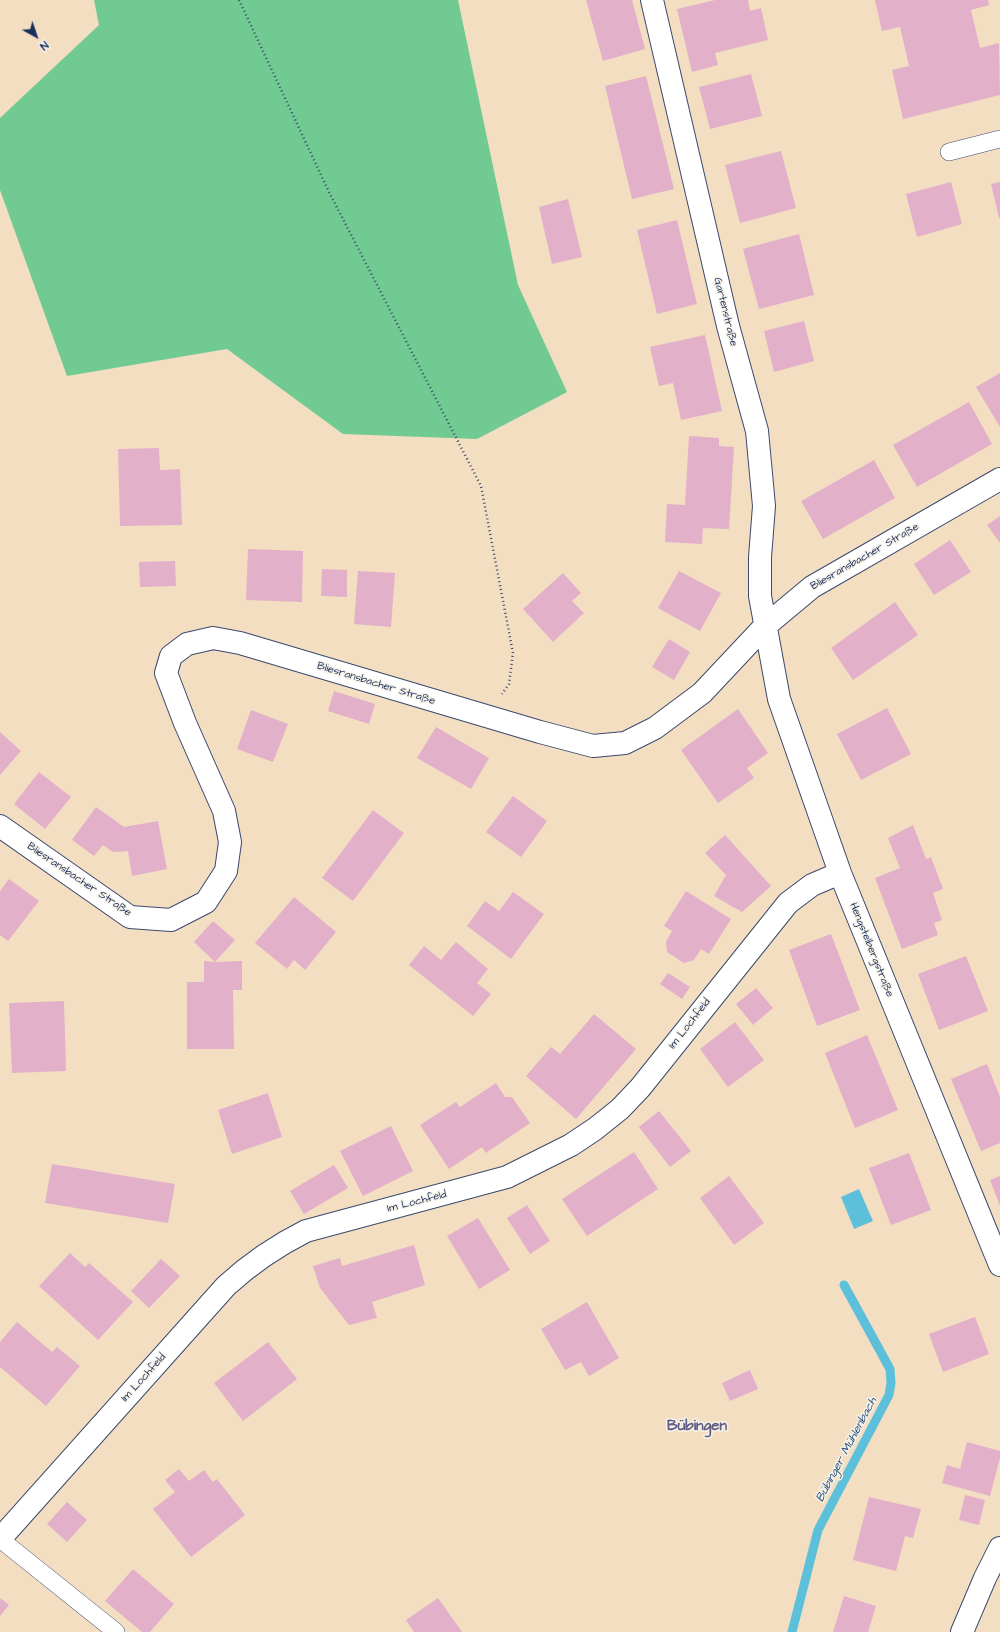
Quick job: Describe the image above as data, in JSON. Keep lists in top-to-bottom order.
{
  "streets": {
    "street": [
      "Gartenstraße",
      "Bliesransbacher Straße",
      "Hengstelbergstraße",
      "Im Lochfeld"
    ]
  },
  "crossings": [
    ["Gartenstraße", "Bliesransbacher Straße"],
    ["Gartenstraße", "Hengstelbergstraße"],
    ["Bliesransbacher Straße", "Hengstelbergstraße"],
    ["Hengstelbergstraße", "Im Lochfeld"]
  ],
  "districts": ["Bübingen"],
  "water": ["Bübinger Mühlenbach"],
  "north": "bottom right"
}
